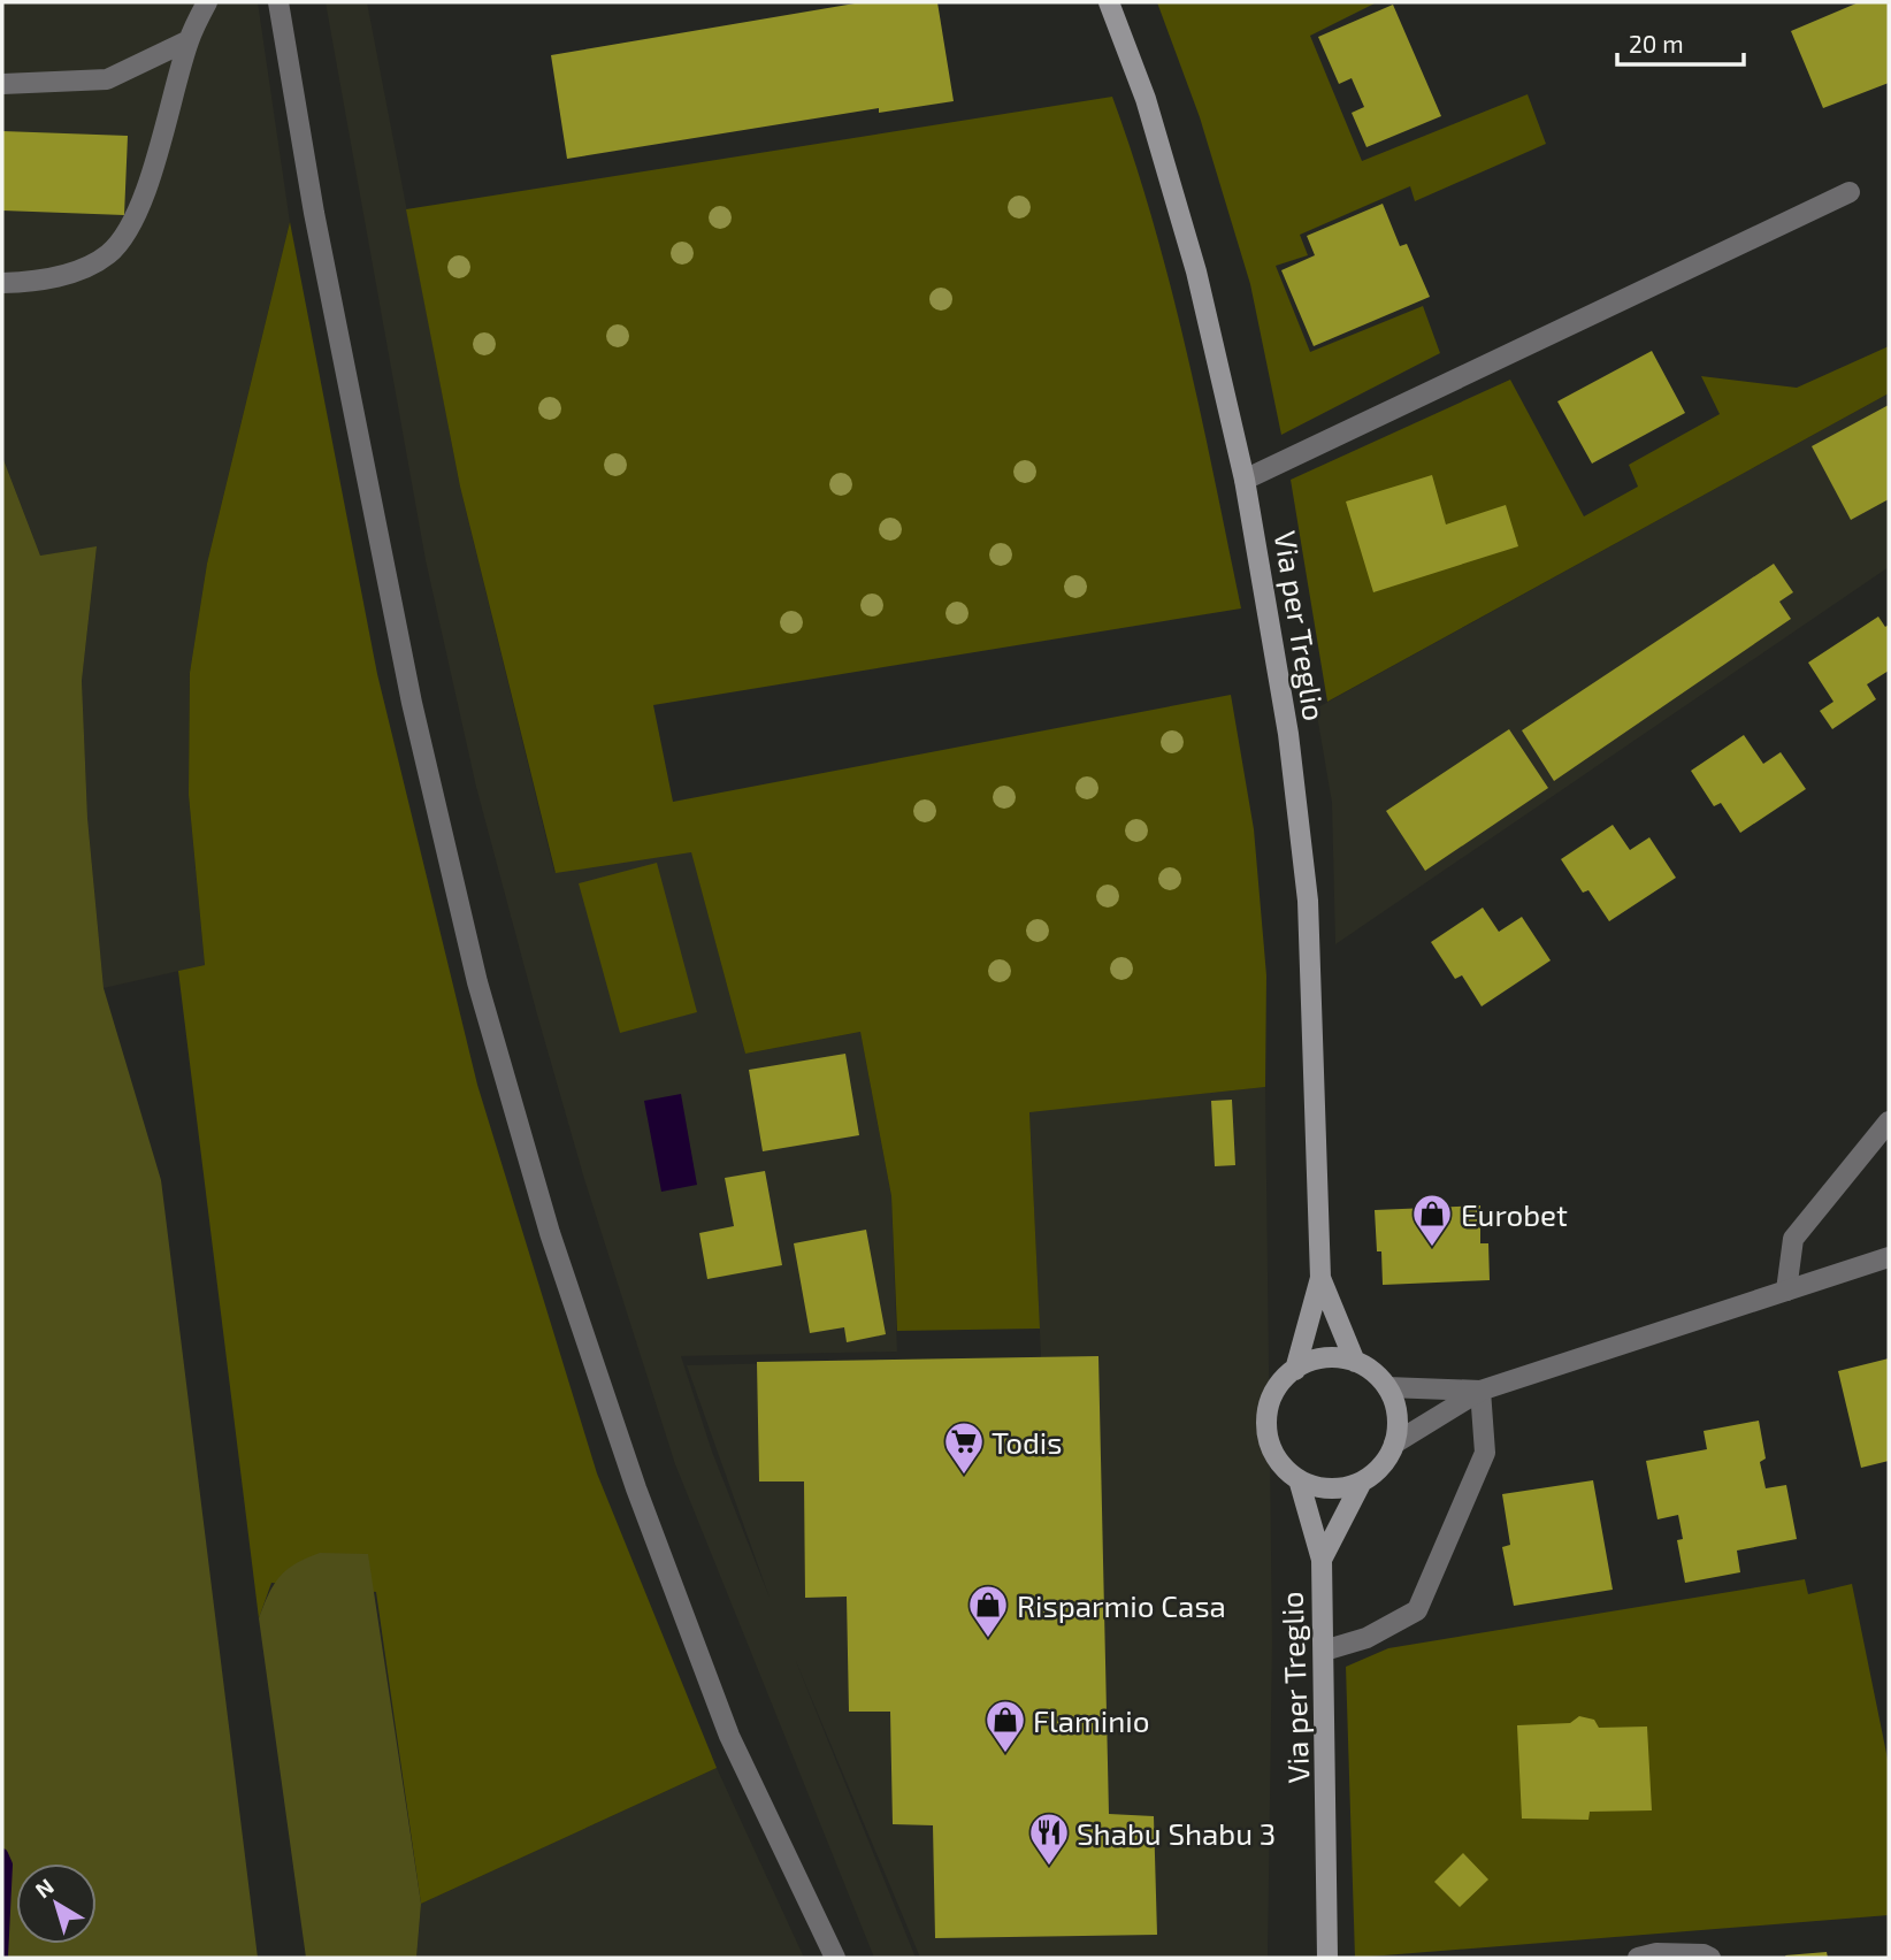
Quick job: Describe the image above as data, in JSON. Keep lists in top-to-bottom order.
{
  "streets": {
    "main road": ["Via per Treglio"]
  },
  "places": {
    "shop": ["Eurobet", "Risparmio Casa", "Flaminio"],
    "supermarket": ["Todis"],
    "restaurant": ["Shabu Shabu 3"]
  },
  "scale_bar": "20 m",
  "north": "top left"
}
